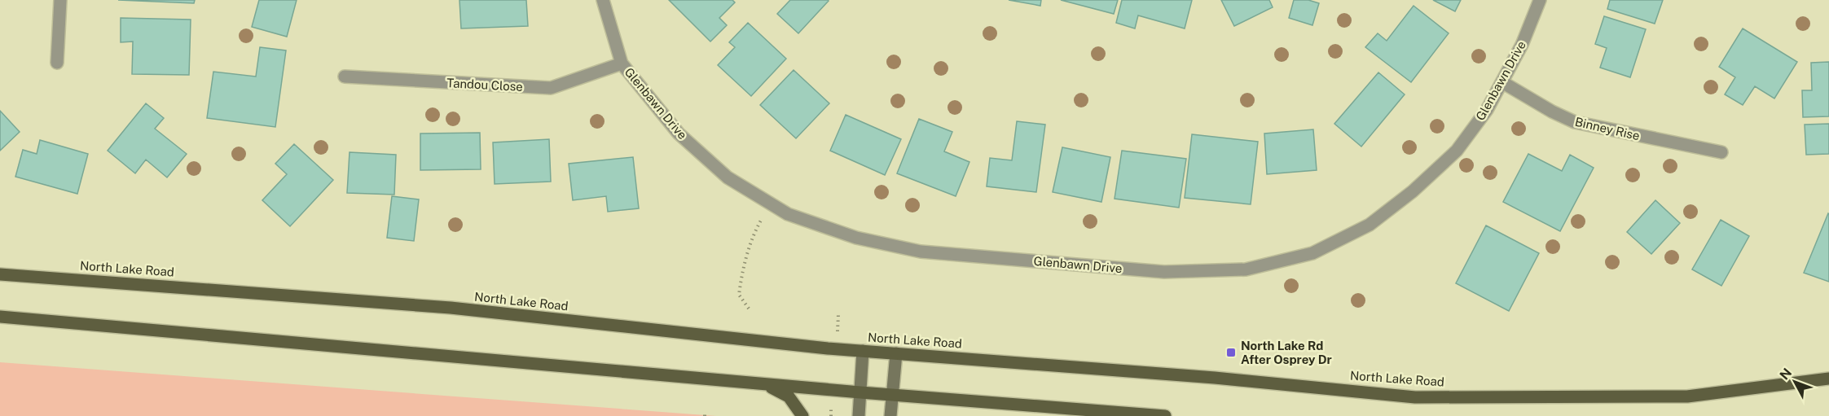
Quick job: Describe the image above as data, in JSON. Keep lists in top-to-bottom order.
{
  "streets": {
    "main road": ["North Lake Road"],
    "street": ["Glenbawn Drive", "Tandou Close", "Binney Rise"]
  },
  "crossings": [
    ["Glenbawn Drive", "Tandou Close"],
    ["Glenbawn Drive", "Binney Rise"]
  ],
  "places": {
    "transit": ["North Lake Rd After Osprey Dr"]
  },
  "north": "top left"
}
